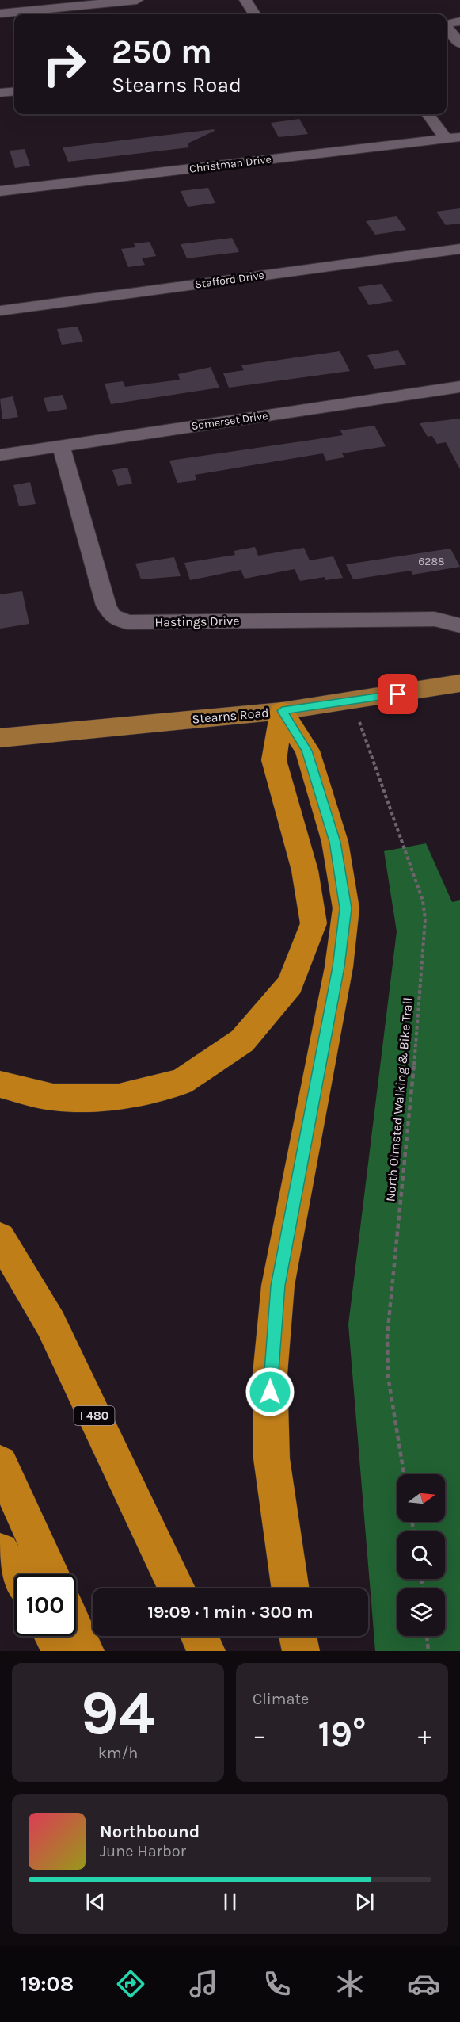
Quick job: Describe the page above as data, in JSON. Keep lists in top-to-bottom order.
{
  "streets": {
    "highway": ["I 480"],
    "main road": ["Stearns Road"],
    "street": [
      "Christman Drive",
      "Stafford Drive",
      "Somerset Drive",
      "Hastings Drive"
    ],
    "path": ["North Olmsted Walking & Bike Trail"]
  },
  "crossings": [
    ["Somerset Drive", "Hastings Drive"]
  ],
  "house_numbers": ["6288"],
  "north": "right",
  "page": {
    "turn": ["250 m", "Stearns Road"],
    "limit": "100",
    "trip": "19:09 · 1 min · 300 m",
    "tile": [
      ["94", "km/h"],
      "Climate"
    ],
    "heat": ["−", "19°", "+"],
    "song": ["Northbound", "June Harbor"],
    "tabs": "19:08"
  }
}
